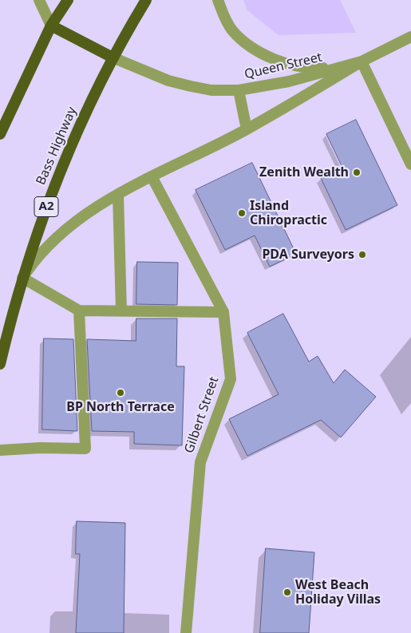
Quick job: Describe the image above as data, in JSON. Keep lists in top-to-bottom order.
{
  "streets": {
    "highway": ["Bass Highway", "A2"],
    "street": ["Queen Street", "Gilbert Street"]
  },
  "crossings": [
    ["Queen Street", "Bass Highway"]
  ],
  "places": [
    "Zenith Wealth",
    "Island Chiropractic",
    "PDA Surveyors",
    "BP North Terrace",
    "West Beach Holiday Villas"
  ]
}
